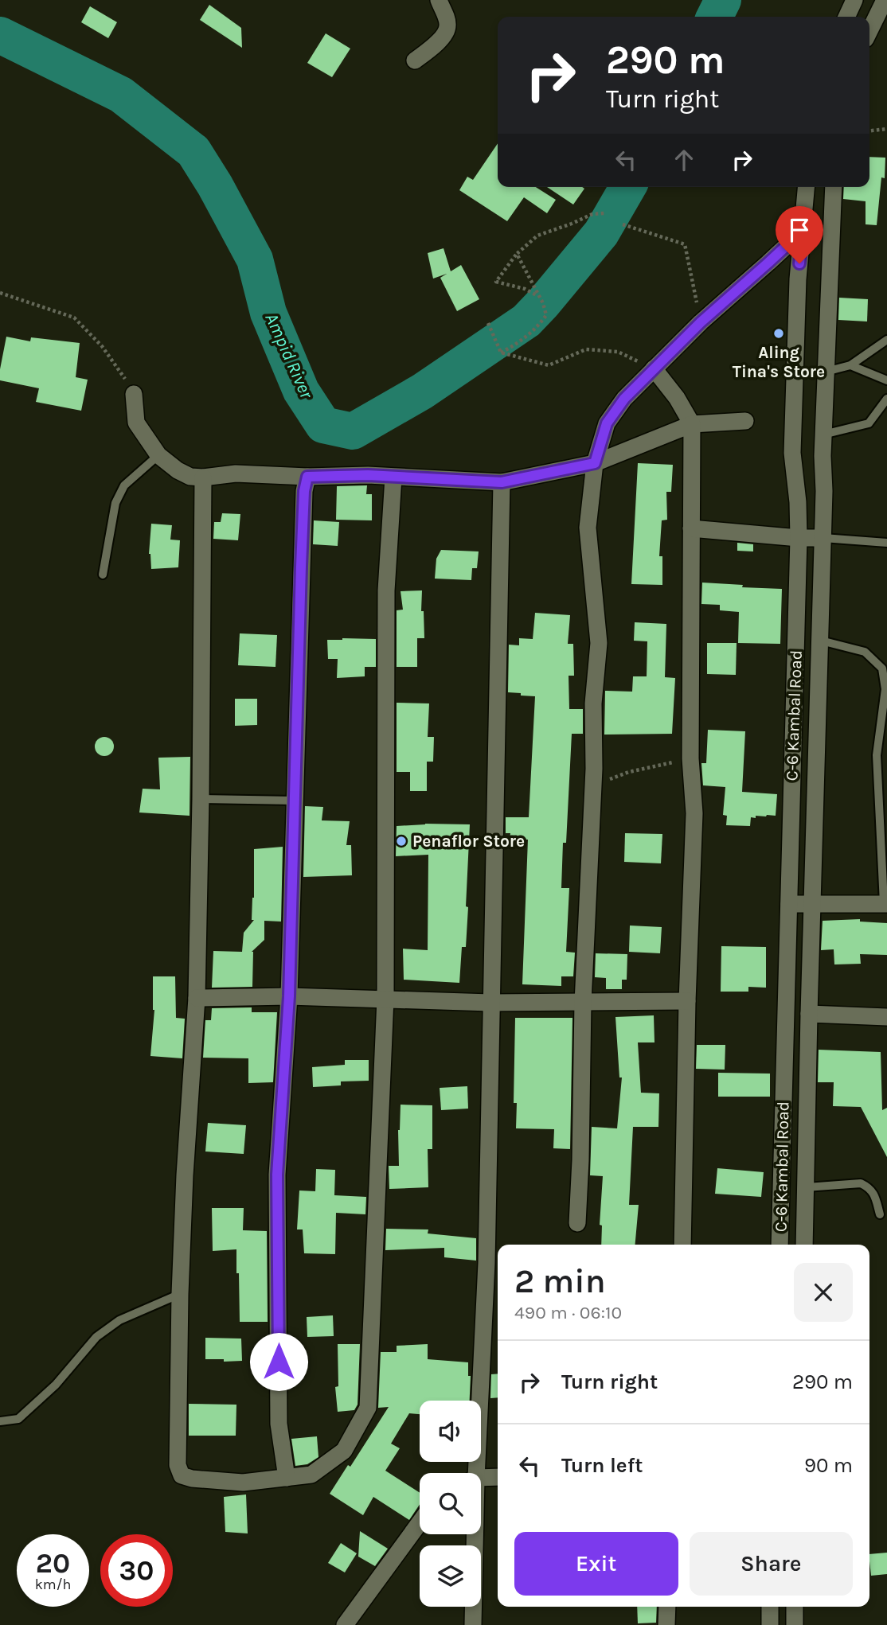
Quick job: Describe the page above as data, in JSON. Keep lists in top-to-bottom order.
{
  "streets": {
    "street": ["C-6 Kambal Road"]
  },
  "water": ["Ampid River"],
  "places": ["Aling Tina's Store", "Penaflor Store"],
  "page": {
    "turn": ["290 m", "Turn right"],
    "heading": ["2 min", "490 m · 06:10"],
    "list": [
      {
        "name": "Turn right",
        "value": "290 m"
      },
      {
        "name": "Turn left",
        "value": "90 m"
      }
    ],
    "buttons": ["Exit", "Share"],
    "speed": "20 km/h",
    "limit": "30"
  }
}
